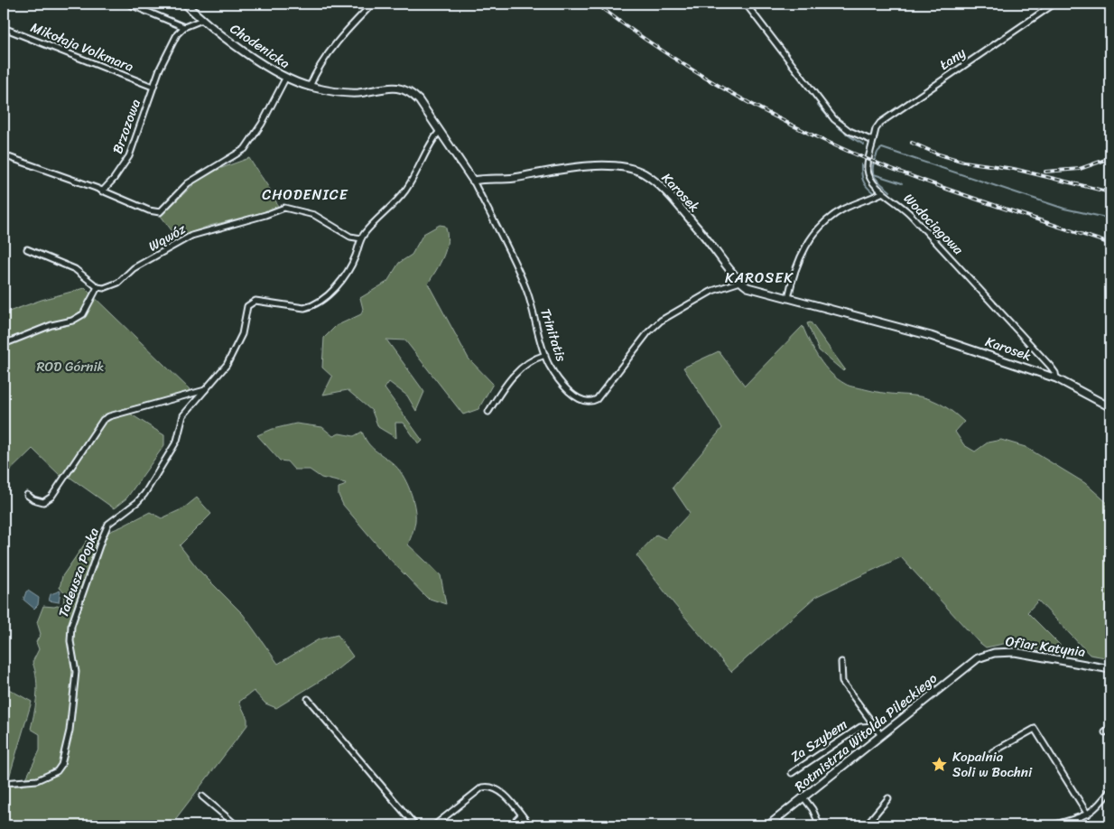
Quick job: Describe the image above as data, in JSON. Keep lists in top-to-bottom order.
{
  "streets": {
    "street": [
      "Chodenicka",
      "Mikołaja Volkmara",
      "Łany",
      "Brzozowa",
      "Karosek",
      "Wodociągowa",
      "Wąwóz",
      "Trinitatis",
      "Tadeusza Popka",
      "Ofiar Katynia",
      "Rotmistrza Witolda Pileckiego",
      "Za Szybem"
    ]
  },
  "crossings": [
    ["Chodenicka", "Karosek"],
    ["Chodenicka", "Trinitatis"],
    ["Chodenicka", "Tadeusza Popka"],
    ["Mikołaja Volkmara", "Brzozowa"],
    ["Łany", "Wodociągowa"],
    ["Karosek", "Wodociągowa"],
    ["Karosek", "Trinitatis"],
    ["Wąwóz", "Tadeusza Popka"],
    ["Ofiar Katynia", "Rotmistrza Witolda Pileckiego"]
  ],
  "districts": ["CHODENICE", "KAROSEK"],
  "parks": ["ROD Górnik"],
  "places": {
    "place": ["Kopalnia Soli w Bochni"]
  }
}
